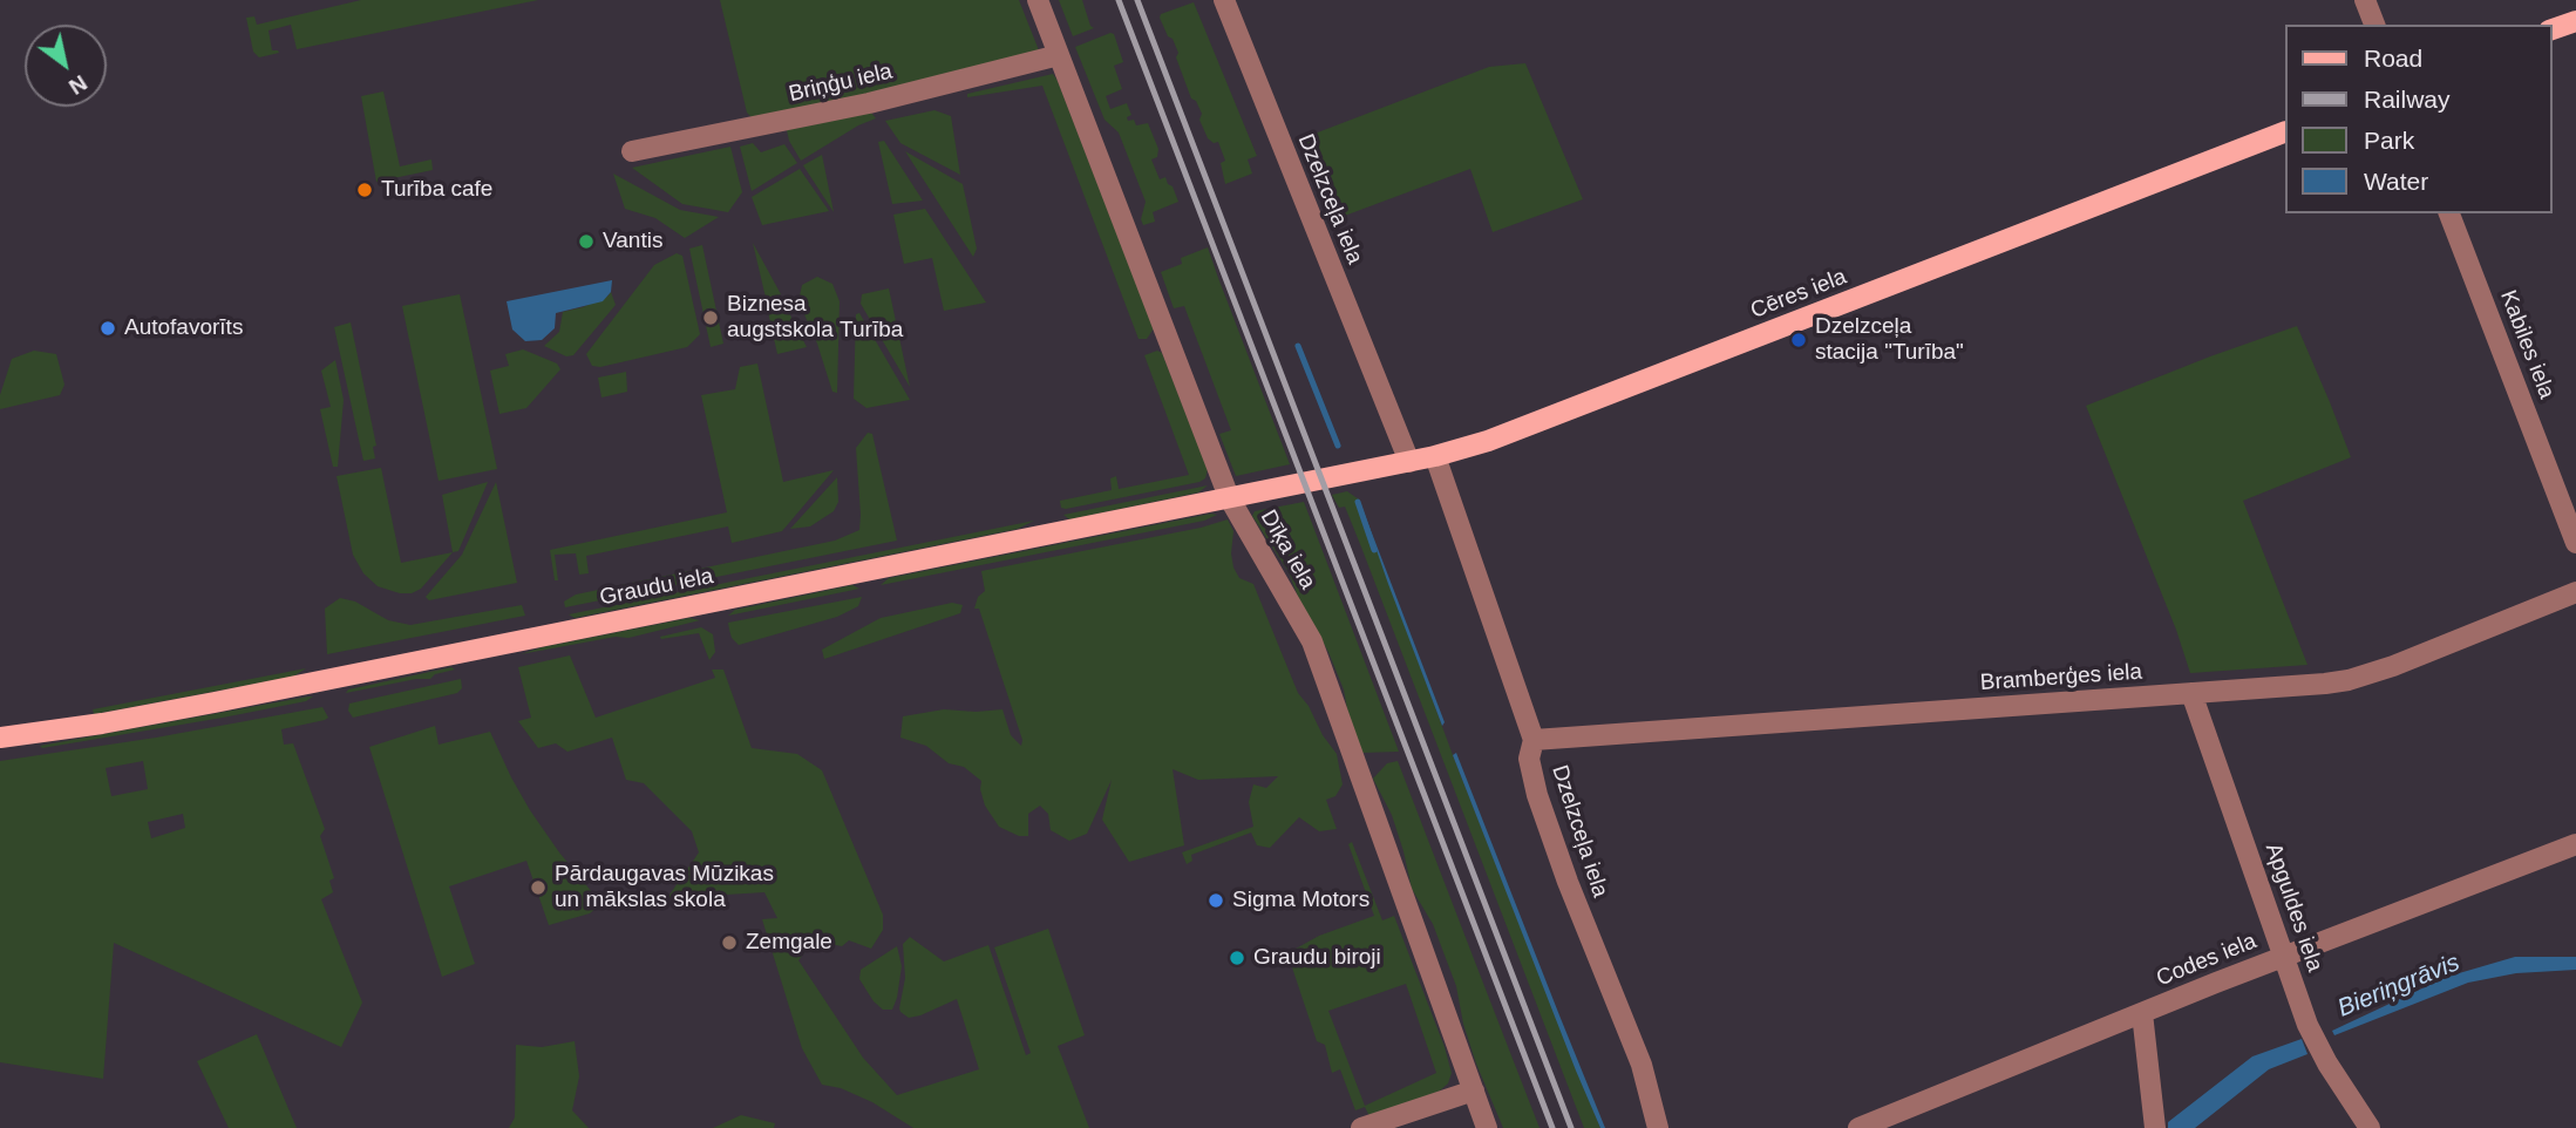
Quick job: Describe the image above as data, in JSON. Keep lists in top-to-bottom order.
{
  "streets": {
    "main road": ["Cēres iela", "Graudu iela"],
    "street": [
      "Briņģu iela",
      "Dzelzceļa iela",
      "Kabiles iela",
      "Dīķa iela",
      "Bramberģes iela",
      "Apguldes iela",
      "Codes iela"
    ]
  },
  "crossings": [
    ["Briņģu iela", "Dīķa iela"],
    ["Dzelzceļa iela", "Cēres iela"],
    ["Dzelzceļa iela", "Bramberģes iela"],
    ["Cēres iela", "Graudu iela"],
    ["Dīķa iela", "Graudu iela"],
    ["Bramberģes iela", "Apguldes iela"],
    ["Apguldes iela", "Codes iela"]
  ],
  "water": ["Bieriņgrāvis"],
  "places": [
    "Turība cafe",
    "Vantis",
    "Biznesa augstskola Turība",
    "Autofavorīts",
    "Dzelzceļa stacija \"Turība\"",
    "Pārdaugavas Mūzikas un mākslas skola",
    "Sigma Motors",
    "Zemgale",
    "Graudu biroji"
  ],
  "legend": [
    "Road",
    "Railway",
    "Park",
    "Water"
  ],
  "north": "bottom right"
}
